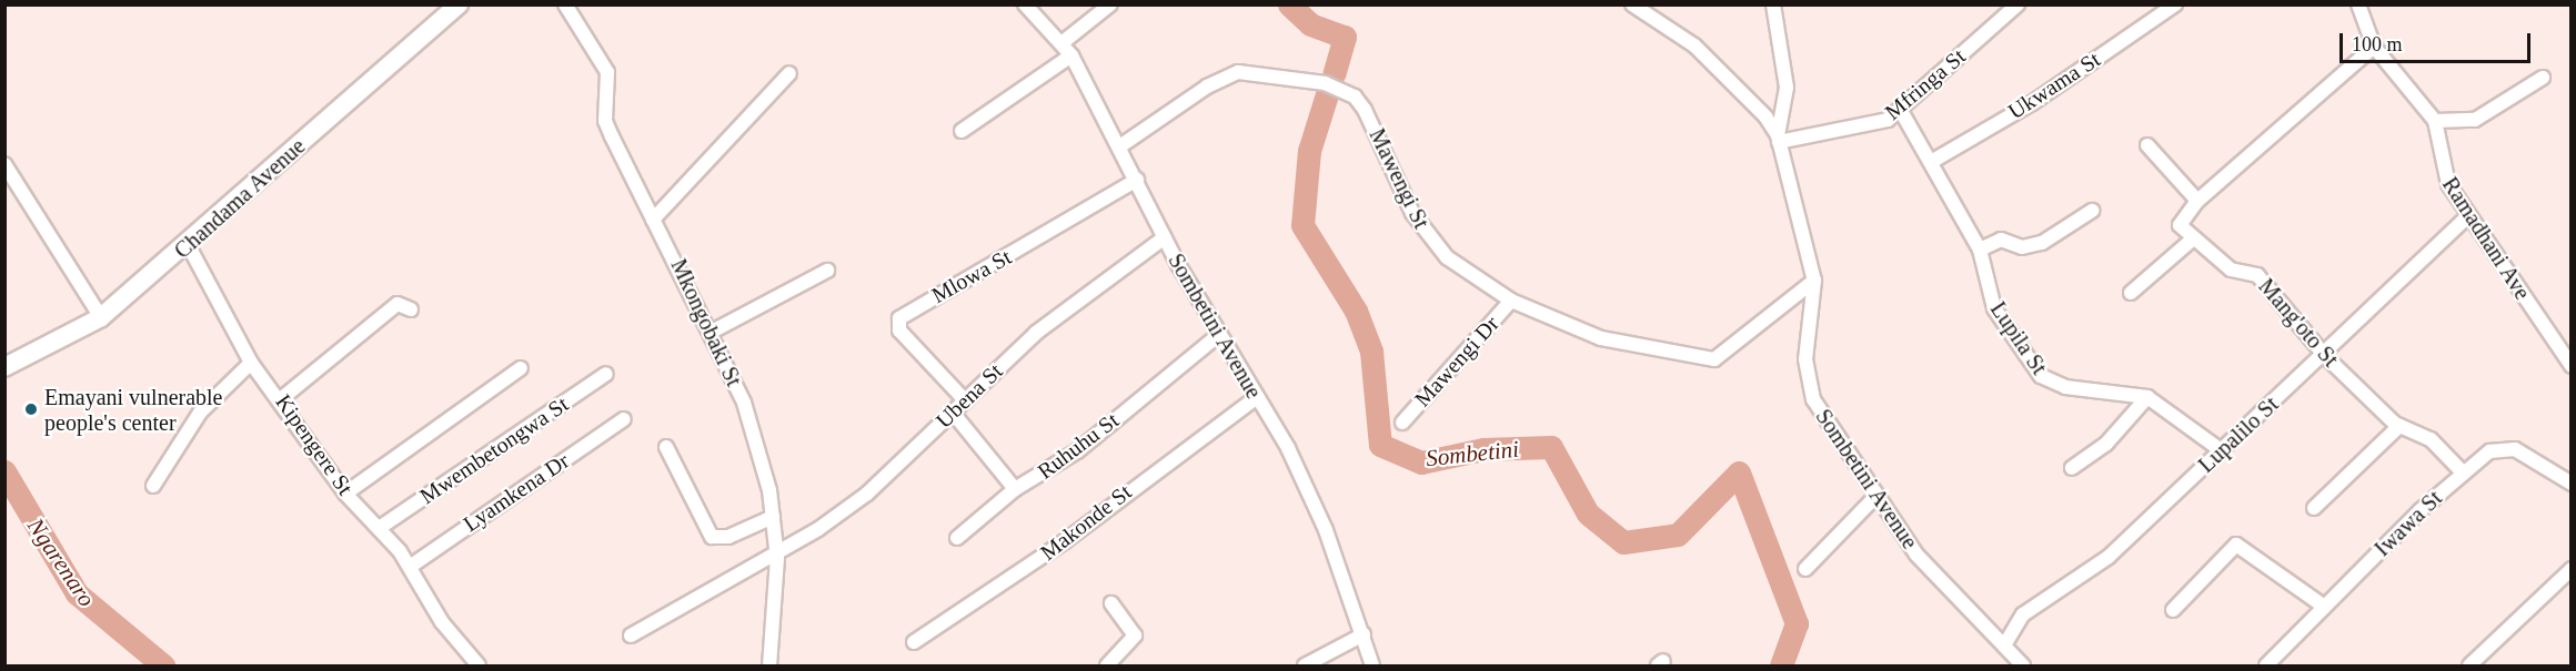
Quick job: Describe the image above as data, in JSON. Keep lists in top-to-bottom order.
{
  "streets": {
    "street": [
      "Mfringa St",
      "Ukwama St",
      "Mawengi St",
      "Chandama Avenue",
      "Ramadhani Ave",
      "Mlowa St",
      "Mkongobaki St",
      "Mang'oto St",
      "Sombetini Avenue",
      "Lupila St",
      "Mawengi Dr",
      "Ubena St",
      "Lupalilo St",
      "Kipengere St",
      "Ruhuhu St",
      "Mwembetongwa St",
      "Lyamkena Dr",
      "Makonde St",
      "Iwawa St"
    ]
  },
  "crossings": [
    ["Mfringa St", "Sombetini Avenue"],
    ["Mfringa St", "Lupila St"],
    ["Ukwama St", "Lupila St"],
    ["Mawengi St", "Sombetini Avenue"],
    ["Mawengi St", "Mawengi Dr"],
    ["Chandama Avenue", "Kipengere St"],
    ["Ramadhani Ave", "Lupalilo St"],
    ["Mlowa St", "Sombetini Avenue"],
    ["Mlowa St", "Ubena St"],
    ["Mkongobaki St", "Ubena St"],
    ["Mang'oto St", "Lupalilo St"],
    ["Mang'oto St", "Iwawa St"],
    ["Sombetini Avenue", "Ubena St"],
    ["Sombetini Avenue", "Lupalilo St"],
    ["Sombetini Avenue", "Ruhuhu St"],
    ["Sombetini Avenue", "Makonde St"],
    ["Ubena St", "Ruhuhu St"],
    ["Kipengere St", "Mwembetongwa St"],
    ["Kipengere St", "Lyamkena Dr"]
  ],
  "water": ["Sombetini", "Ngarenaro"],
  "places": ["Emayani vulnerable people's center"],
  "scale_bar": "100 m"
}
